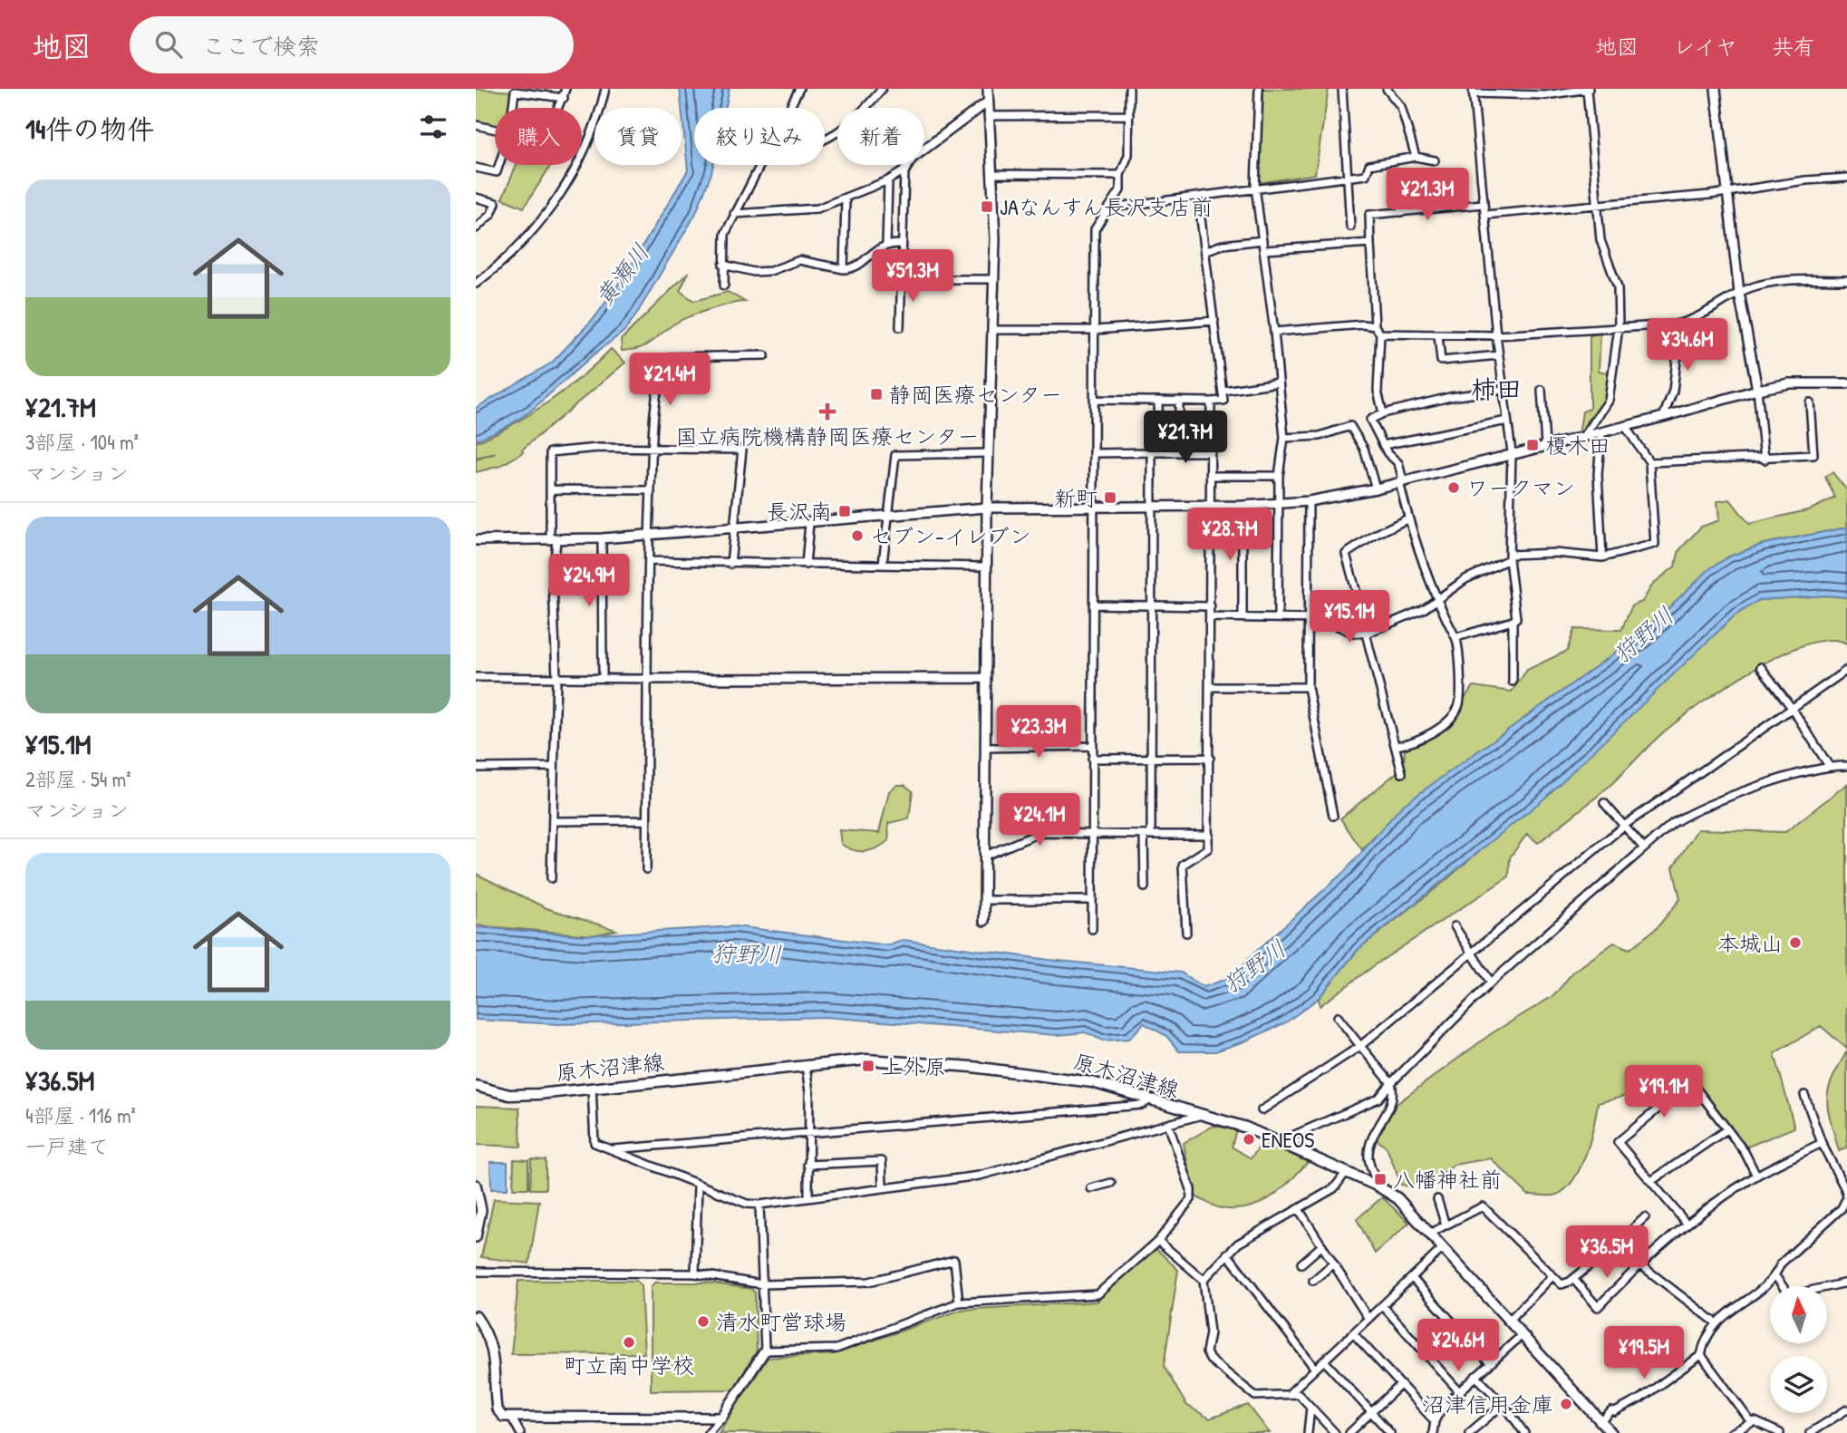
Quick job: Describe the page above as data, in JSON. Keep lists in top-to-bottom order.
{
  "streets": {
    "main road": ["原木沼津線"]
  },
  "districts": ["柿田"],
  "water": ["黄瀬川", "狩野川"],
  "places": {
    "transit": [
      "JAなんすん長沢支店前",
      "静岡医療センター",
      "榎木田",
      "新町",
      "長沢南",
      "上外原",
      "八幡神社前"
    ],
    "health": ["国立病院機構静岡医療センター"],
    "other": [
      "ワークマン",
      "セブン-イレブン",
      "本城山",
      "ENEOS",
      "清水町営球場",
      "町立南中学校",
      "沼津信用金庫"
    ]
  },
  "north": "top",
  "page": {
    "header": "地図",
    "search": "ここで検索",
    "nav": ["地図", "レイヤ", "共有"],
    "heading": "14件の物件",
    "chip": [
      "購入",
      "賃貸",
      "絞り込み",
      "新着"
    ],
    "list": [
      {
        "name": "¥21.7M",
        "note": "3部屋 · 104 m² · マンション"
      },
      {
        "name": "¥15.1M",
        "note": "2部屋 · 54 m² · マンション"
      },
      {
        "name": "¥36.5M",
        "note": "4部屋 · 116 m² · 一戸建て"
      }
    ],
    "price": [
      "¥21.3M",
      "¥51.3M",
      "¥34.6M",
      "¥21.4M",
      "¥21.7M",
      "¥28.7M",
      "¥24.9M",
      "¥15.1M",
      "¥23.3M",
      "¥24.1M",
      "¥19.1M",
      "¥36.5M",
      "¥24.6M",
      "¥19.5M"
    ]
  }
}
